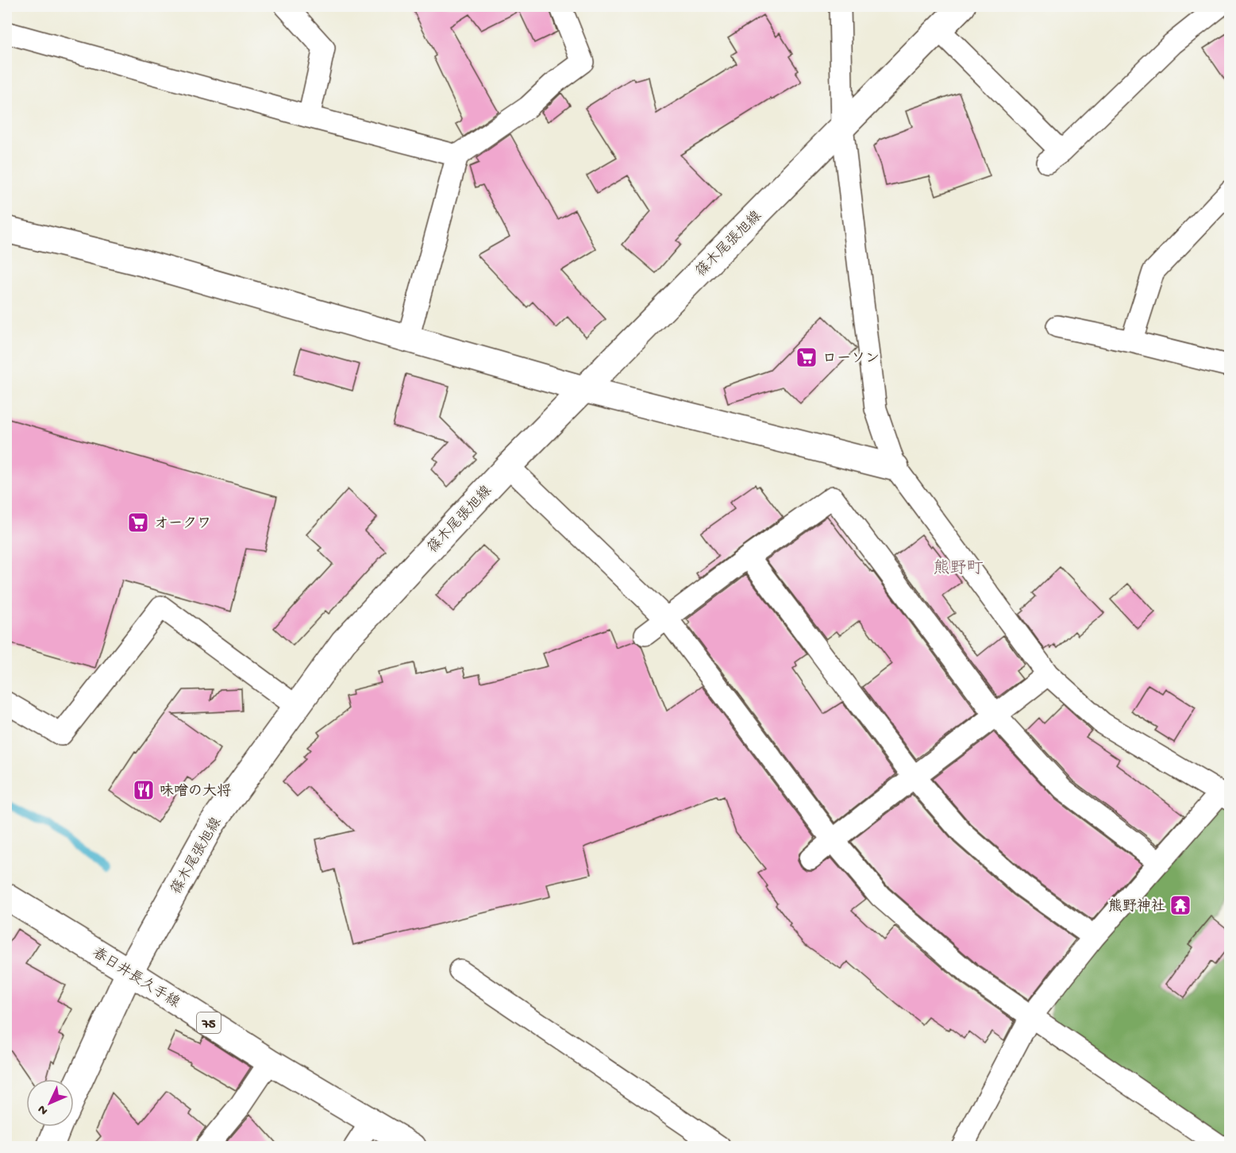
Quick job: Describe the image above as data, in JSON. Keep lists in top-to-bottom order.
{
  "streets": {
    "main road": ["篠木尾張旭線", "春日井長久手線", "75"]
  },
  "crossings": [
    ["篠木尾張旭線", "春日井長久手線"]
  ],
  "districts": ["熊野町"],
  "places": {
    "supermarket": ["ローソン", "オークワ"],
    "restaurant": ["味噌の大将"],
    "temple": ["熊野神社"]
  },
  "north": "bottom left"
}
